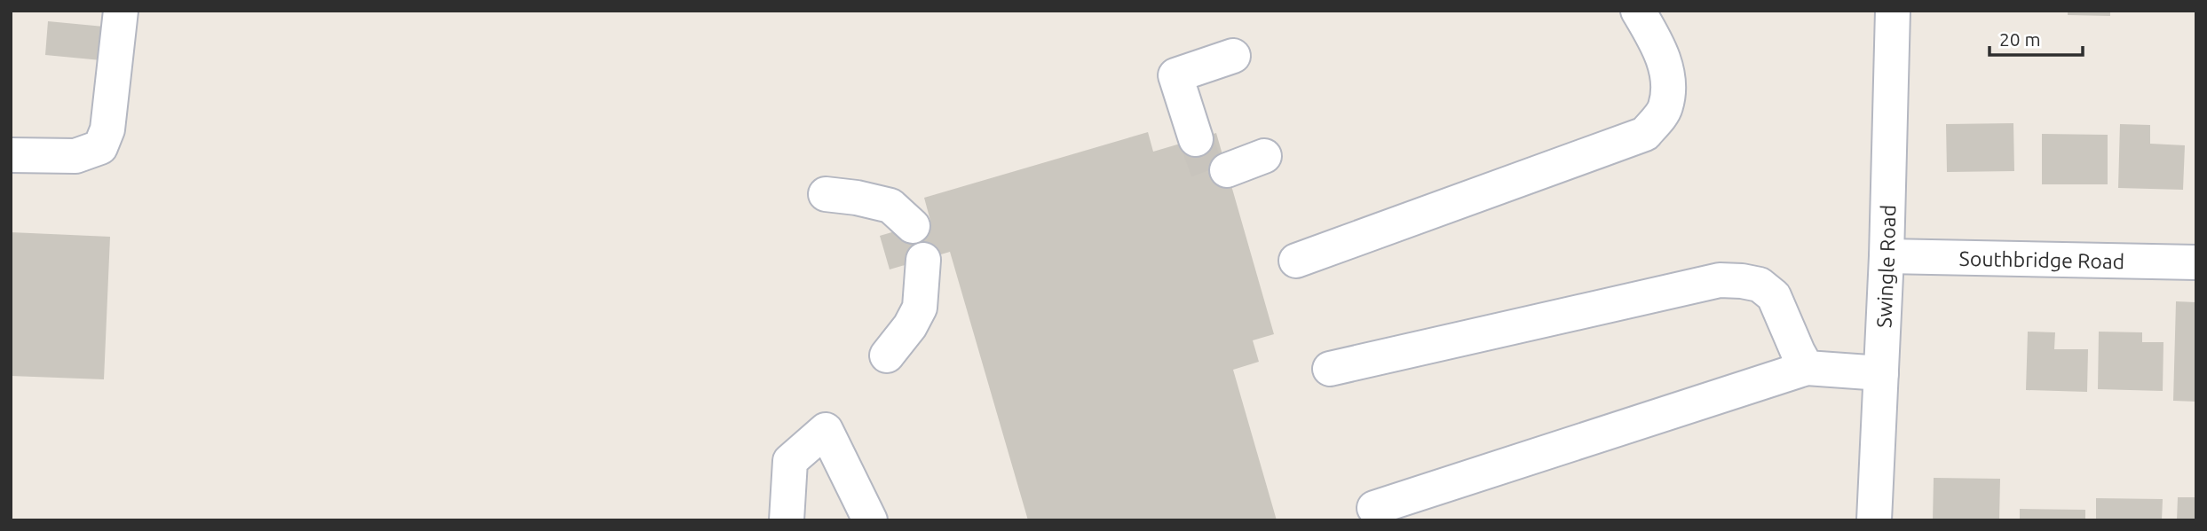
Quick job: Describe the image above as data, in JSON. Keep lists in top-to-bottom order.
{
  "streets": {
    "street": ["Southbridge Road", "Swingle Road"]
  },
  "crossings": [
    ["Southbridge Road", "Swingle Road"]
  ],
  "scale_bar": "20 m"
}
